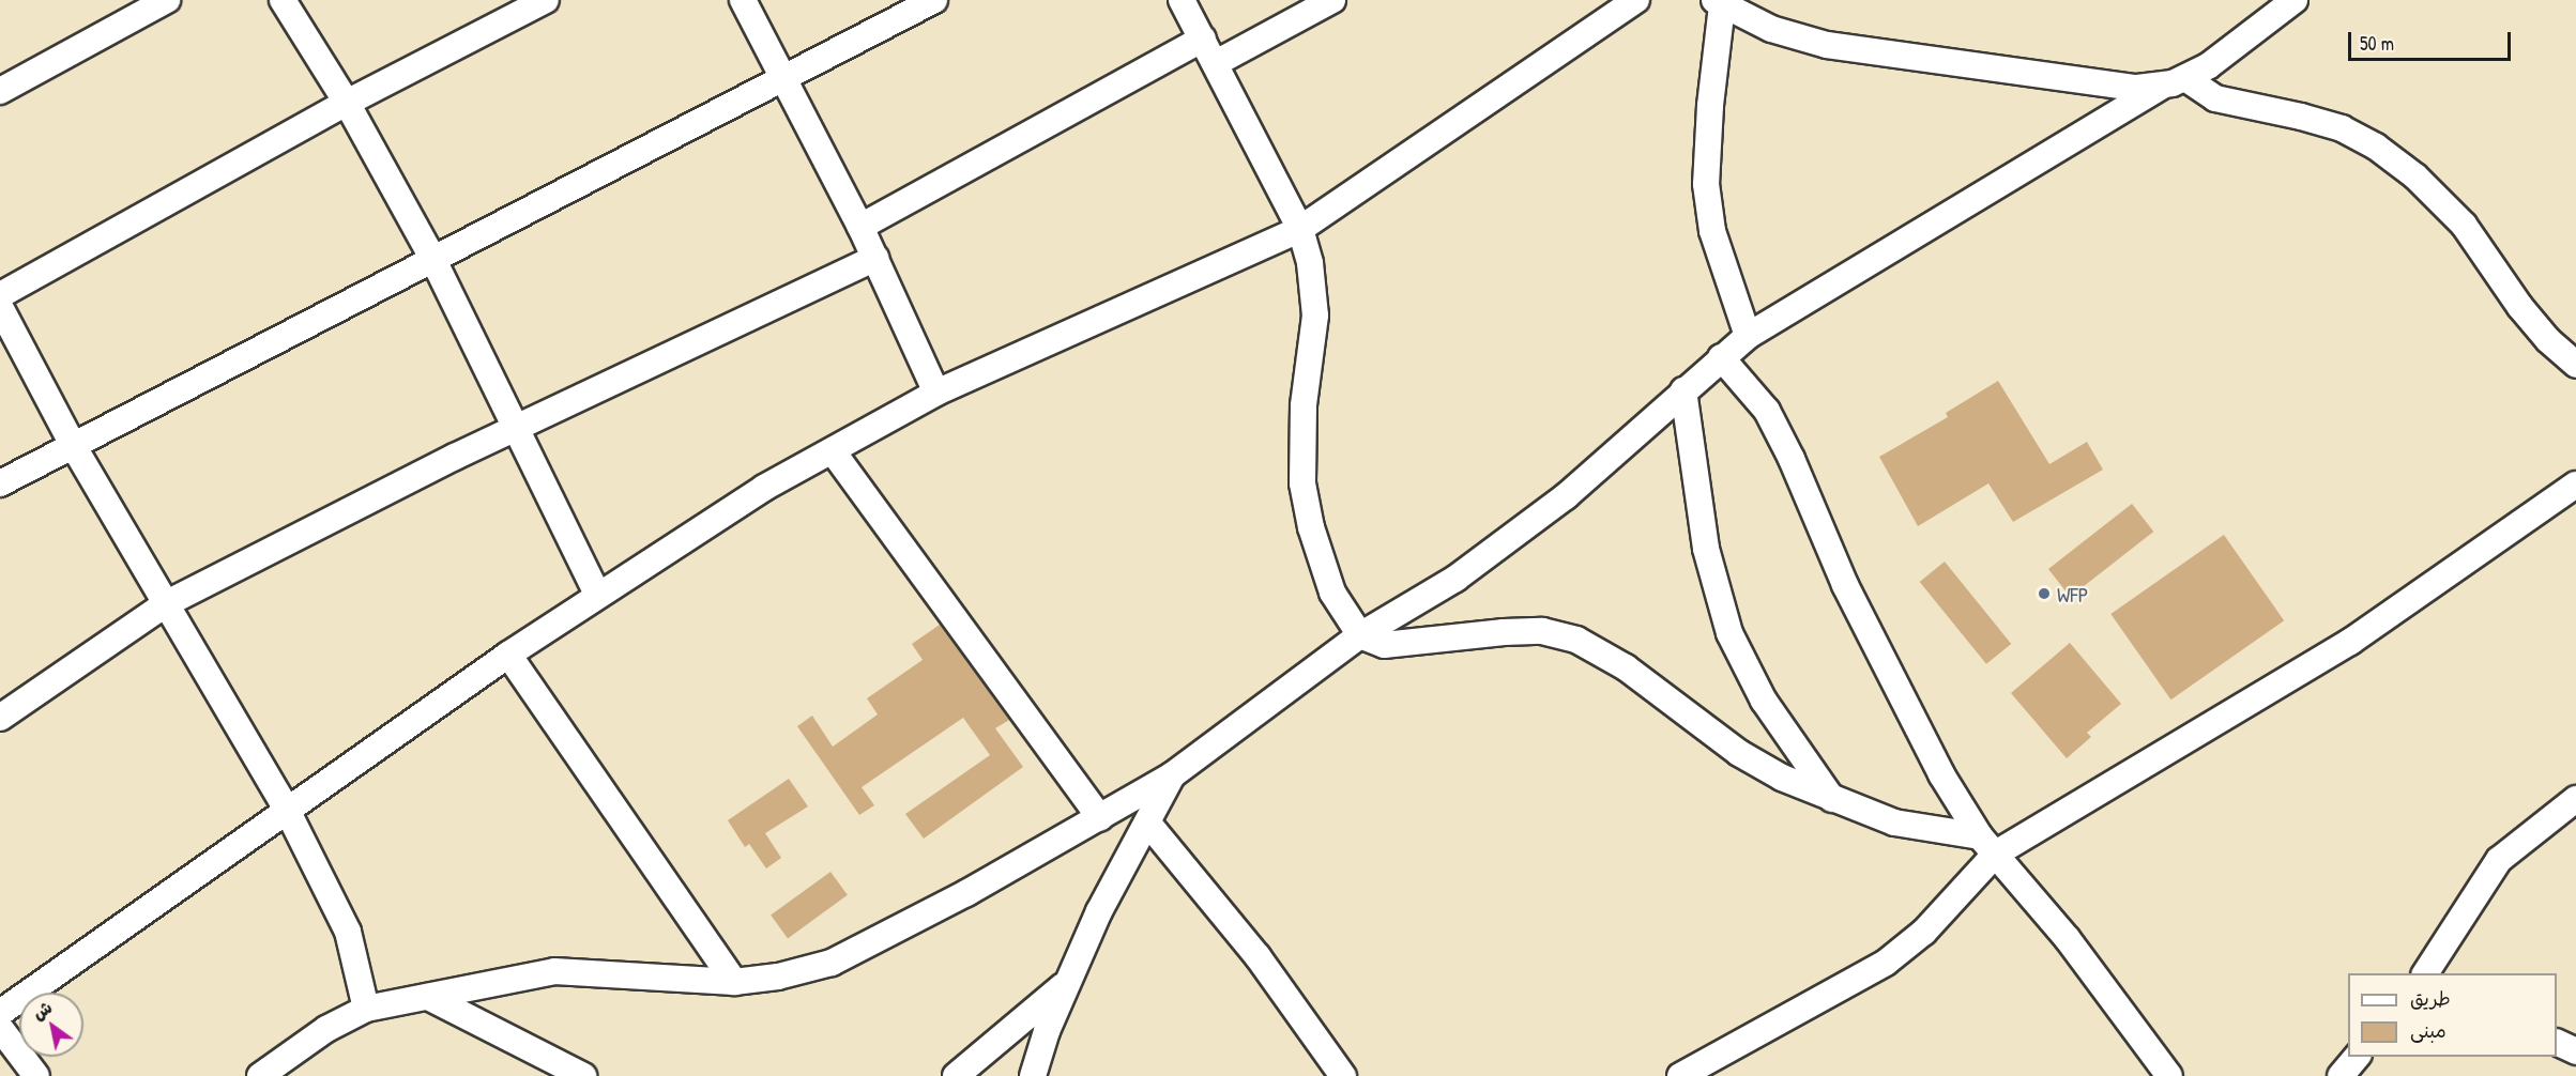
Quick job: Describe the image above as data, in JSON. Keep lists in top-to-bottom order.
{
  "places": ["WFP"],
  "legend": ["طريق", "مبنى"],
  "scale_bar": "50 m",
  "north": "top left"
}
